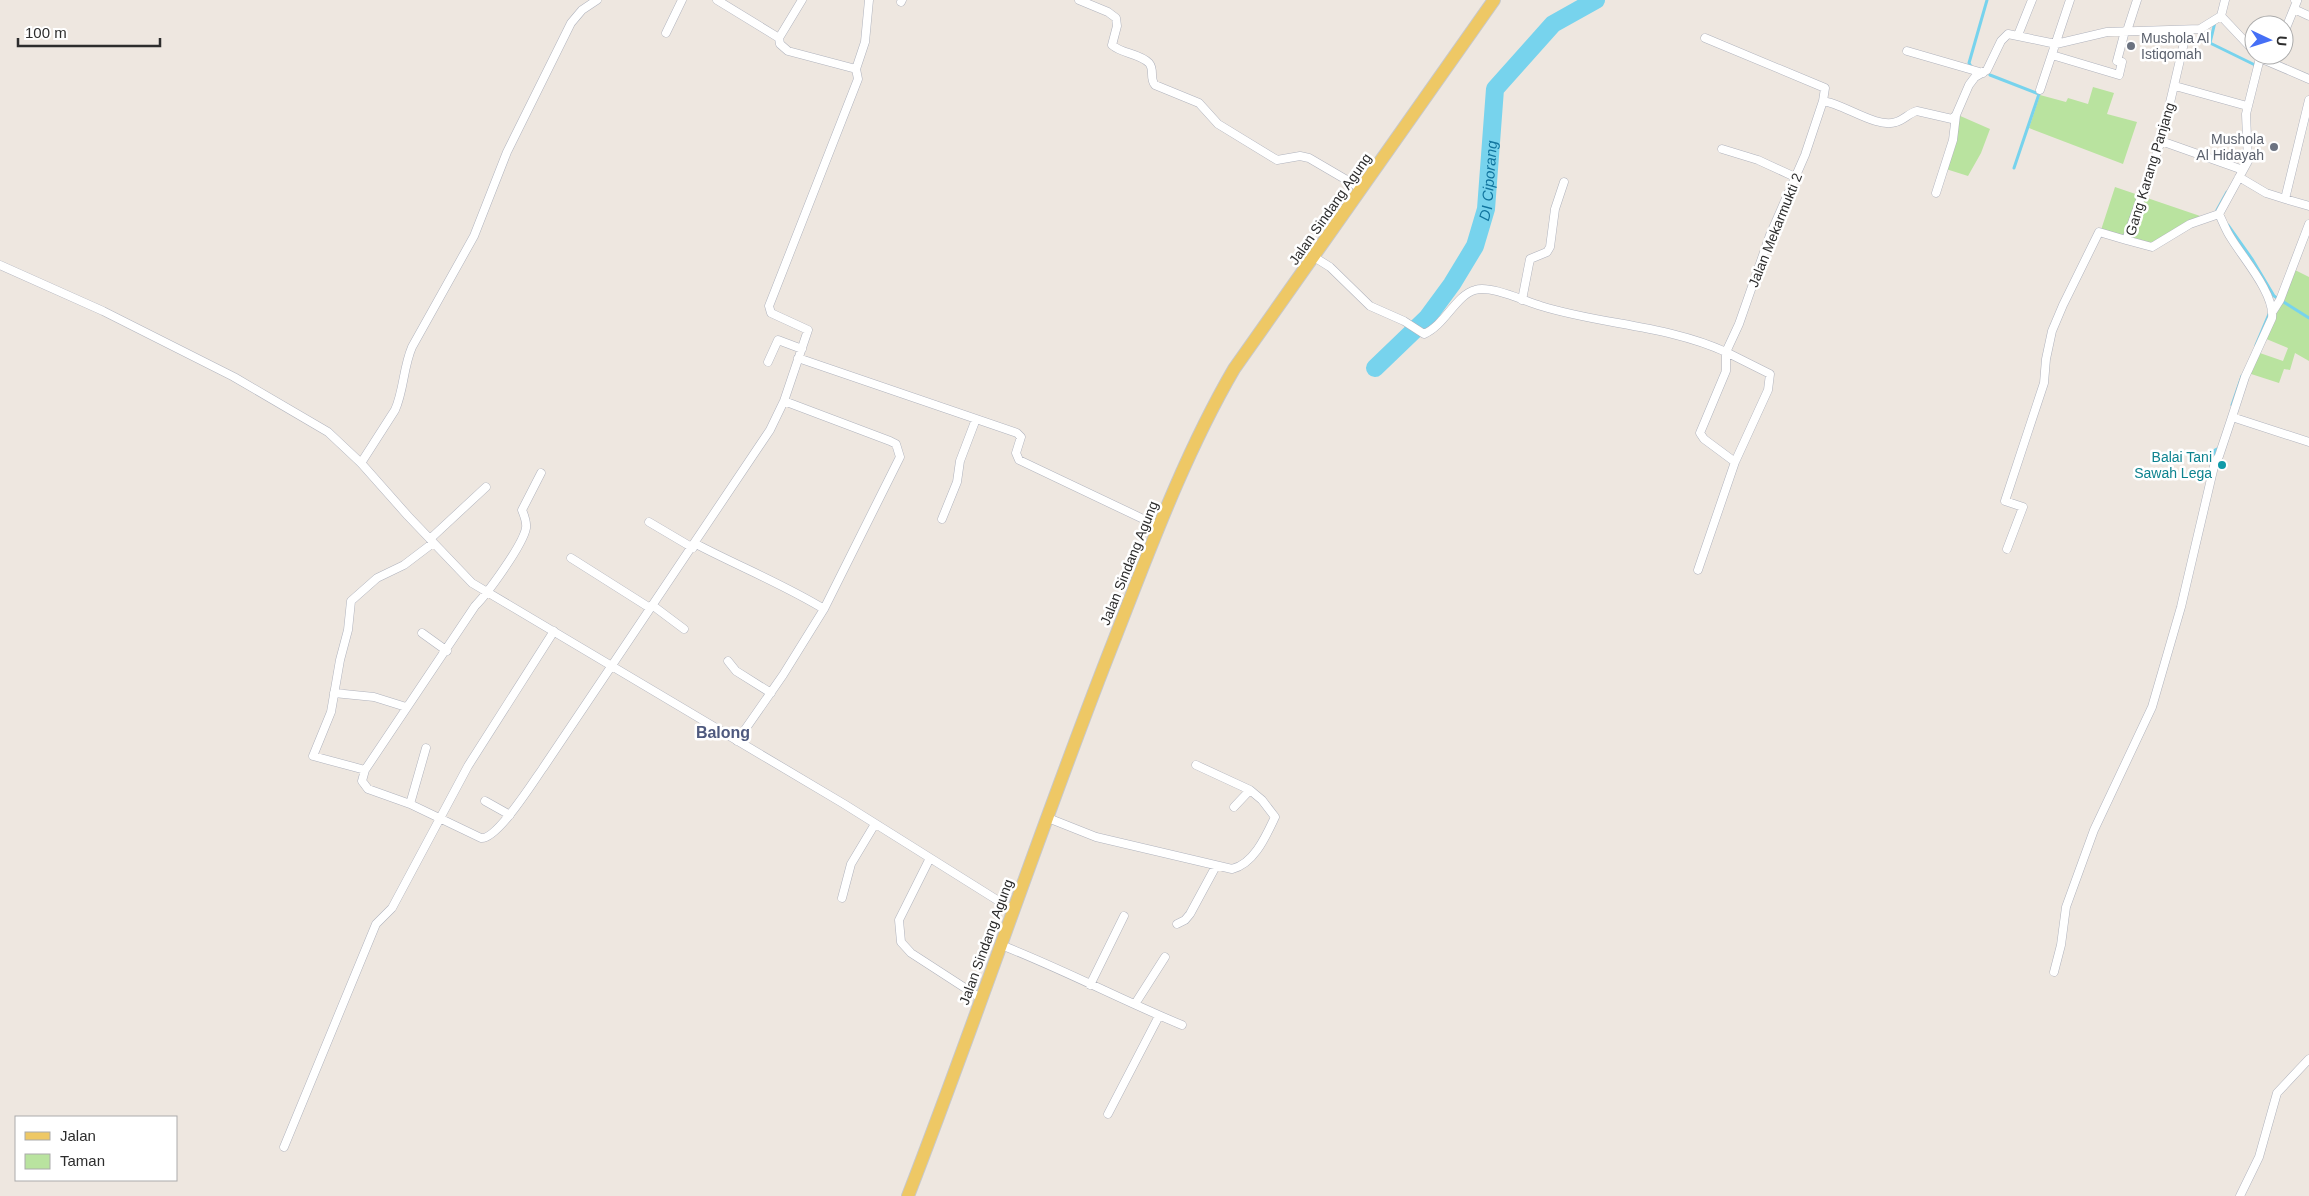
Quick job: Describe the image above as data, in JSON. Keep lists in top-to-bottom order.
{
  "streets": {
    "main road": ["Jalan Sindang Agung"],
    "street": ["Gang Karang Panjang", "Jalan Mekarmukti 2"]
  },
  "districts": ["Balong"],
  "water": ["DI Ciporang"],
  "places": ["Mushola Al Istiqomah", "Mushola Al Hidayah", "Balai Tani Sawah Lega"],
  "legend": ["Jalan", "Taman"],
  "scale_bar": "100 m",
  "north": "right"
}
